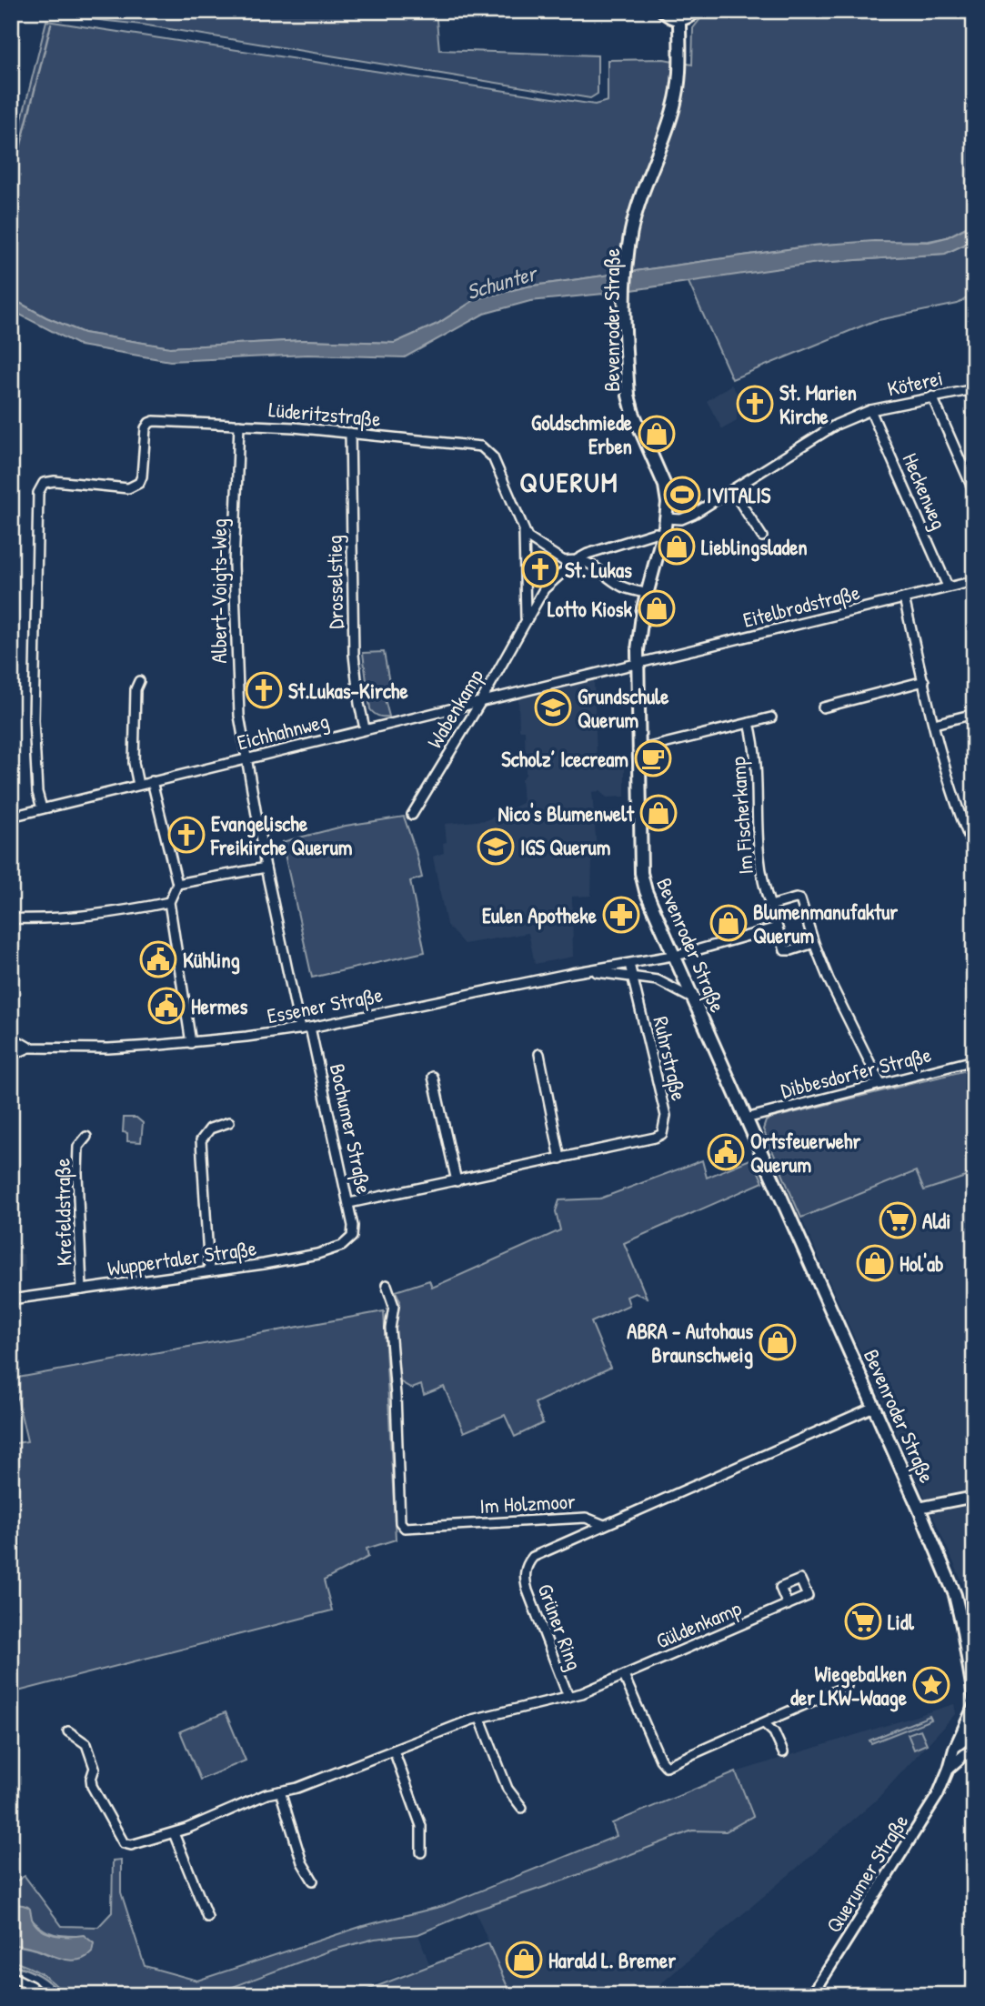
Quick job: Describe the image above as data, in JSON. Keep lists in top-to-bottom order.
{
  "streets": {
    "main road": ["Bevenroder Straße"],
    "street": [
      "Köterei",
      "Lüderitzstraße",
      "Heckenweg",
      "Drosselstieg",
      "Albert-Voigts-Weg",
      "Eitelbrodstraße",
      "Wabenkamp",
      "Eichhahnweg",
      "Im Fischerkamp",
      "Essener Straße",
      "Ruhrstraße",
      "Dibbesdorfer Straße",
      "Bochumer Straße",
      "Krefeldstraße",
      "Wuppertaler Straße",
      "Im Holzmoor",
      "Güldenkamp",
      "Grüner Ring",
      "Querumer Straße"
    ]
  },
  "crossings": [
    ["Bevenroder Straße", "Köterei"],
    ["Bevenroder Straße", "Eitelbrodstraße"],
    ["Bevenroder Straße", "Eichhahnweg"],
    ["Bevenroder Straße", "Essener Straße"],
    ["Bevenroder Straße", "Dibbesdorfer Straße"],
    ["Bevenroder Straße", "Im Holzmoor"],
    ["Köterei", "Heckenweg"],
    ["Lüderitzstraße", "Drosselstieg"],
    ["Lüderitzstraße", "Albert-Voigts-Weg"],
    ["Lüderitzstraße", "Eichhahnweg"],
    ["Heckenweg", "Eitelbrodstraße"],
    ["Drosselstieg", "Eichhahnweg"],
    ["Albert-Voigts-Weg", "Eichhahnweg"],
    ["Eitelbrodstraße", "Eichhahnweg"],
    ["Wabenkamp", "Eichhahnweg"],
    ["Essener Straße", "Ruhrstraße"],
    ["Essener Straße", "Bochumer Straße"],
    ["Ruhrstraße", "Bochumer Straße"],
    ["Bochumer Straße", "Wuppertaler Straße"],
    ["Krefeldstraße", "Wuppertaler Straße"],
    ["Im Holzmoor", "Grüner Ring"],
    ["Güldenkamp", "Grüner Ring"]
  ],
  "districts": ["QUERUM"],
  "water": ["Schunter"],
  "places": {
    "church": [
      "St. Marien Kirche",
      "St. Lukas",
      "St.Lukas-Kirche",
      "Evangelische Freikirche Querum"
    ],
    "shop": [
      "Goldschmiede Erben",
      "Lieblingsladen",
      "Lotto Kiosk",
      "Nico's Blumenwelt",
      "Blumenmanufaktur Querum",
      "Hol'ab",
      "ABRA - Autohaus Braunschweig",
      "Harald L. Bremer"
    ],
    "sports": ["IVITALIS"],
    "school or university": ["Grundschule Querum", "IGS Querum"],
    "cafe": ["Scholz’ Icecream"],
    "pharmacy": ["Eulen Apotheke"],
    "public building": ["Kühling", "Hermes", "Ortsfeuerwehr Querum"],
    "supermarket": ["Aldi", "Lidl"],
    "place": ["Wiegebalken der LKW-Waage"]
  }
}
